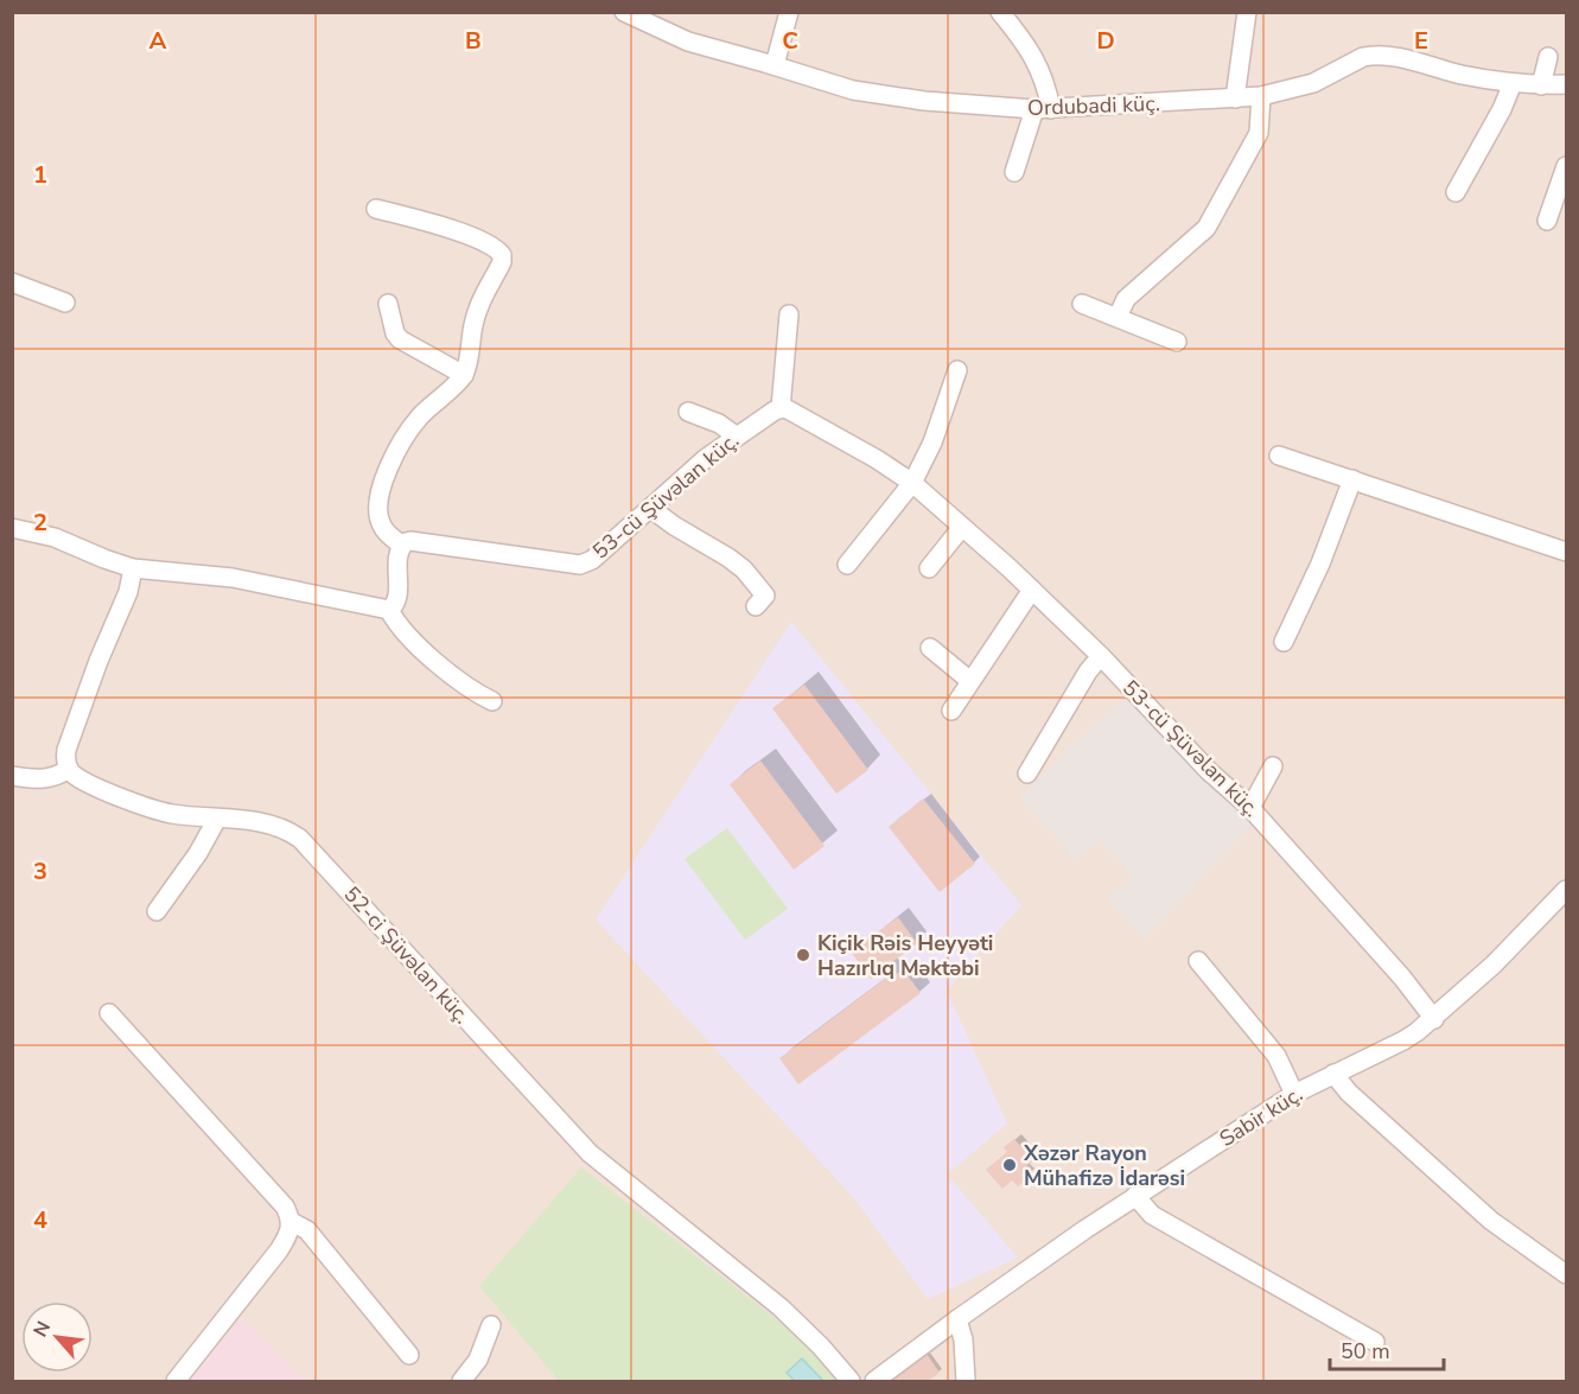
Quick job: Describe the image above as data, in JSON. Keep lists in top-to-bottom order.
{
  "streets": {
    "street": [
      "Ordubadi küç.",
      "53-cü Şüvəlan küç.",
      "52-ci Şüvəlan küç.",
      "Sabir küç."
    ]
  },
  "crossings": [
    ["53-cü Şüvəlan küç.", "Sabir küç."]
  ],
  "places": ["Kiçik Rəis Heyyəti Hazırlıq Məktəbi", "Xəzər Rayon Mühafizə İdarəsi"],
  "scale_bar": "50 m",
  "north": "top left",
  "grid": {
    "columns": [
      "A",
      "B",
      "C",
      "D",
      "E"
    ],
    "rows": [
      "1",
      "2",
      "3",
      "4"
    ]
  }
}
